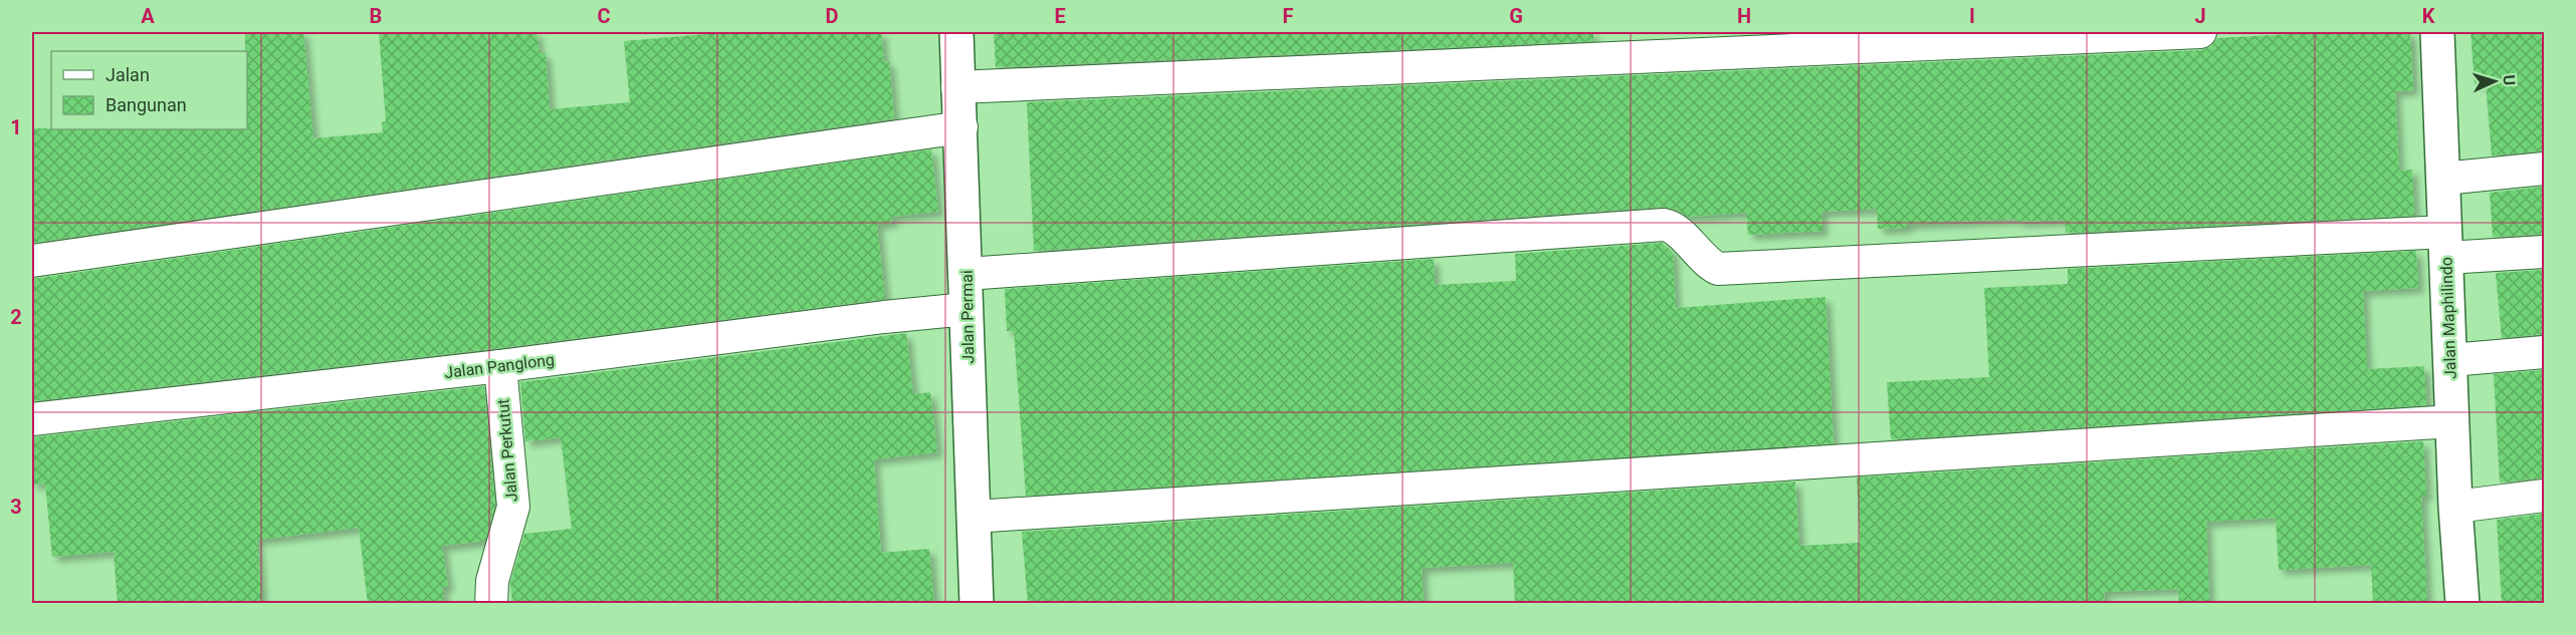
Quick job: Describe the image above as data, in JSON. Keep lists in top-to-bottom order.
{
  "streets": {
    "street": [
      "Jalan Permai",
      "Jalan Maphilindo",
      "Jalan Panglong",
      "Jalan Perkutut"
    ]
  },
  "crossings": [
    ["Jalan Permai", "Jalan Panglong"],
    ["Jalan Panglong", "Jalan Perkutut"]
  ],
  "legend": ["Jalan", "Bangunan"],
  "north": "right",
  "grid": {
    "columns": [
      "A",
      "B",
      "C",
      "D",
      "E",
      "F",
      "G",
      "H",
      "I",
      "J",
      "K"
    ],
    "rows": ["1", "2", "3"]
  }
}
